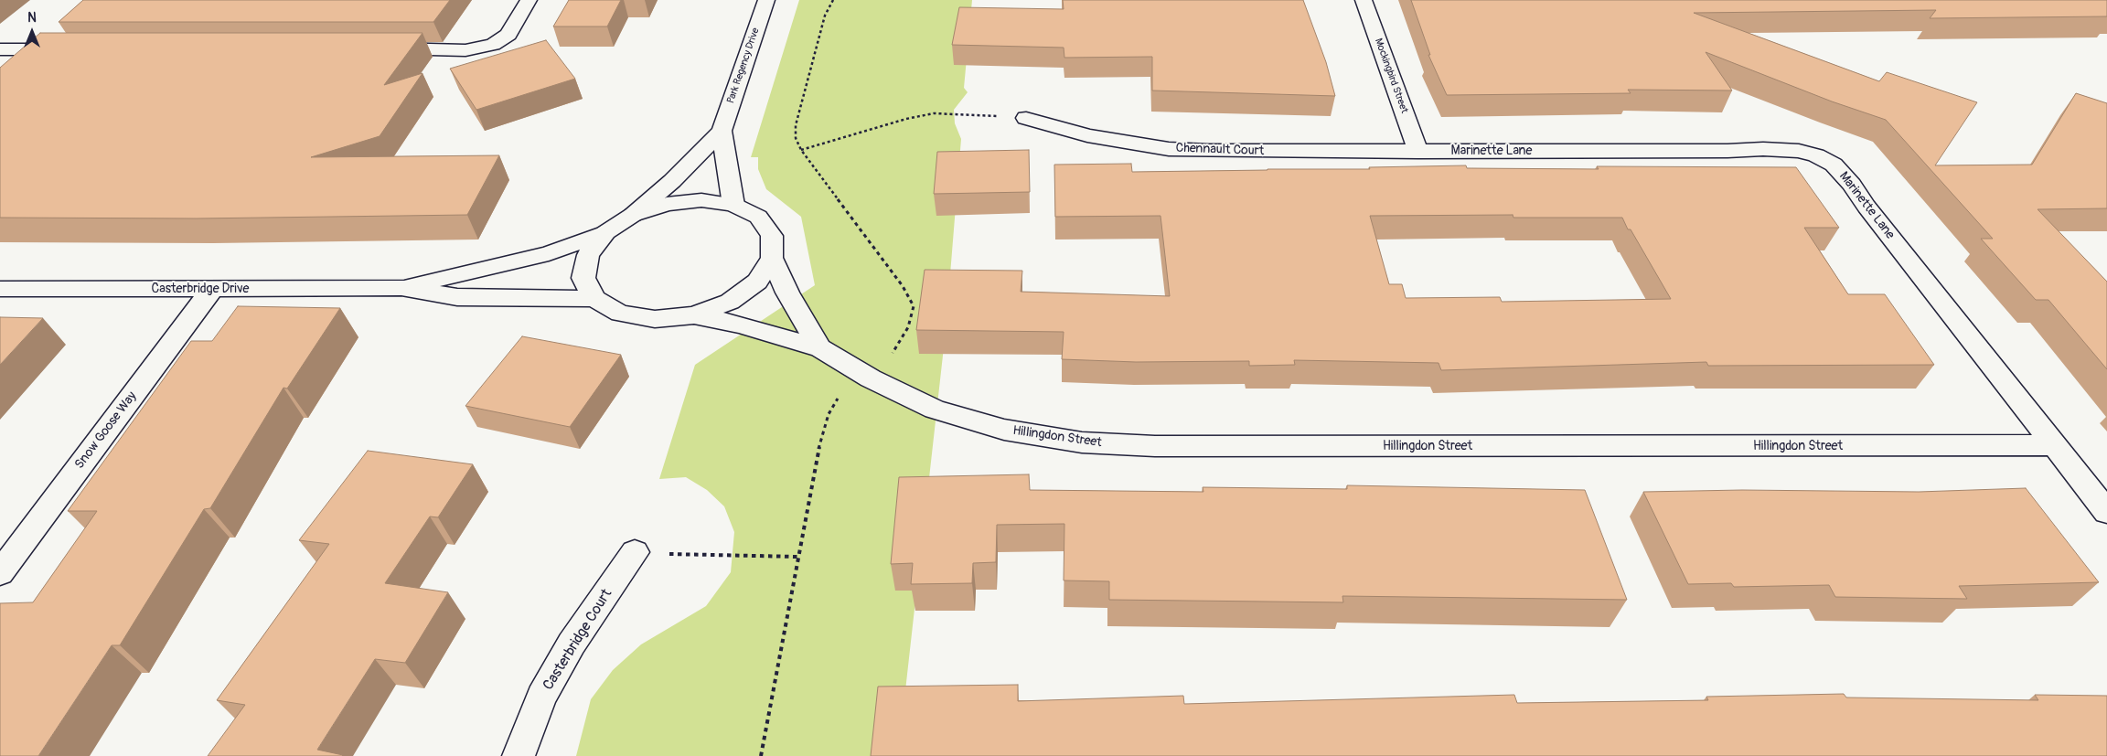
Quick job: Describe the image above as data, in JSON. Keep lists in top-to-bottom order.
{
  "streets": {
    "street": [
      "Park Regency Drive",
      "Mockingbird Street",
      "Chennault Court",
      "Marinette Lane",
      "Casterbridge Drive",
      "Snow Goose Way",
      "Hillingdon Street",
      "Casterbridge Court"
    ]
  },
  "crossings": [
    ["Park Regency Drive", "Casterbridge Drive"],
    ["Park Regency Drive", "Hillingdon Street"],
    ["Mockingbird Street", "Chennault Court"],
    ["Mockingbird Street", "Marinette Lane"],
    ["Chennault Court", "Marinette Lane"],
    ["Marinette Lane", "Hillingdon Street"],
    ["Casterbridge Drive", "Snow Goose Way"],
    ["Casterbridge Drive", "Hillingdon Street"]
  ],
  "north": "top"
}
